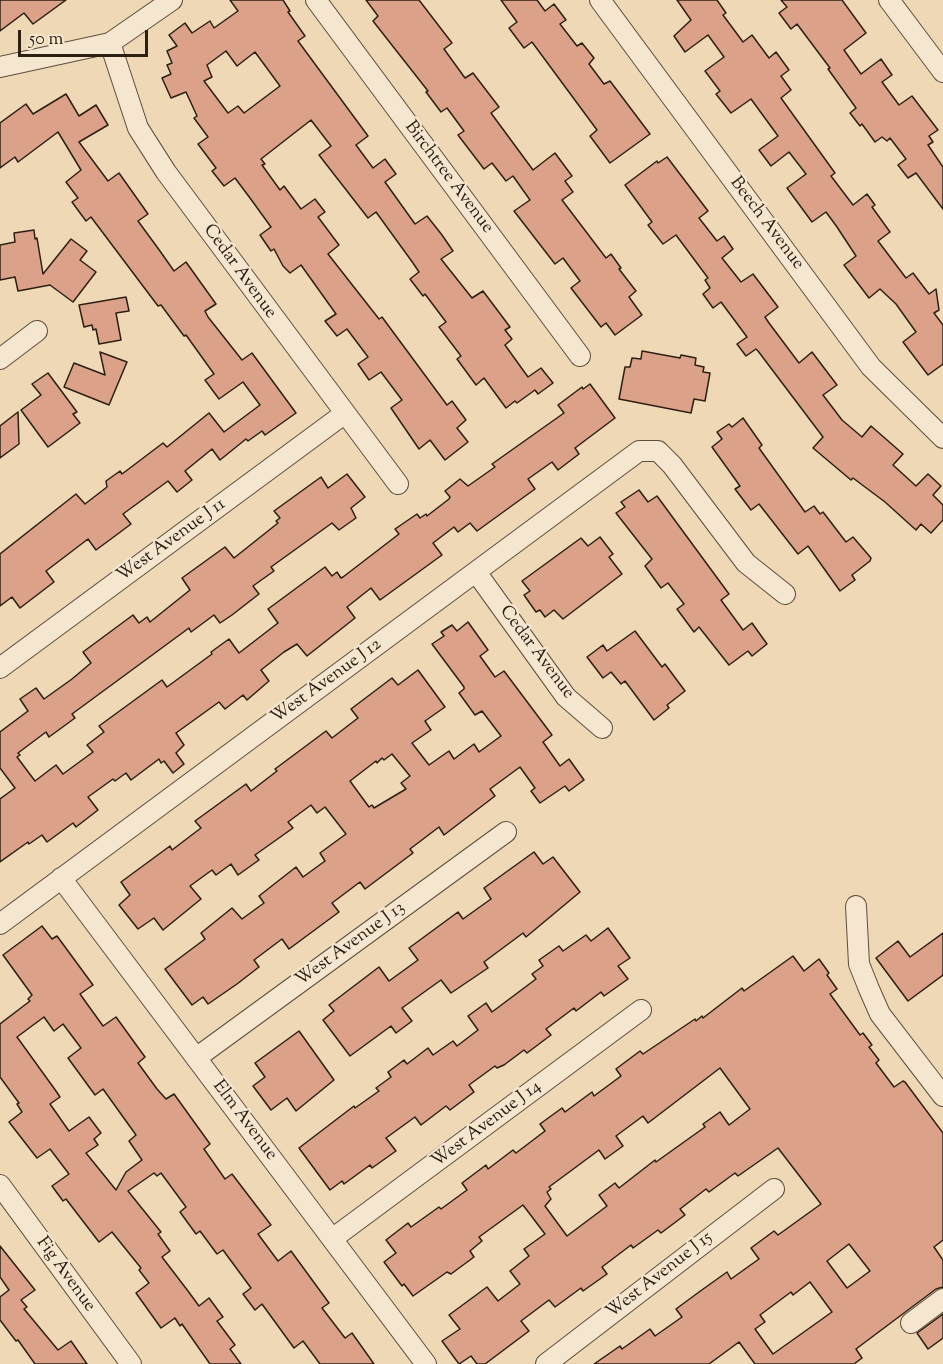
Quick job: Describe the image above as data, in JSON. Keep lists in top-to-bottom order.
{
  "streets": {
    "street": [
      "Birchtree Avenue",
      "Beech Avenue",
      "Cedar Avenue",
      "West Avenue J 11",
      "West Avenue J 12",
      "West Avenue J 13",
      "Elm Avenue",
      "West Avenue J 14",
      "Fig Avenue",
      "West Avenue J 15"
    ]
  },
  "crossings": [
    ["Cedar Avenue", "West Avenue J 11"],
    ["Cedar Avenue", "West Avenue J 12"],
    ["West Avenue J 12", "Elm Avenue"],
    ["West Avenue J 13", "Elm Avenue"],
    ["Elm Avenue", "West Avenue J 14"]
  ],
  "scale_bar": "50 m"
}
